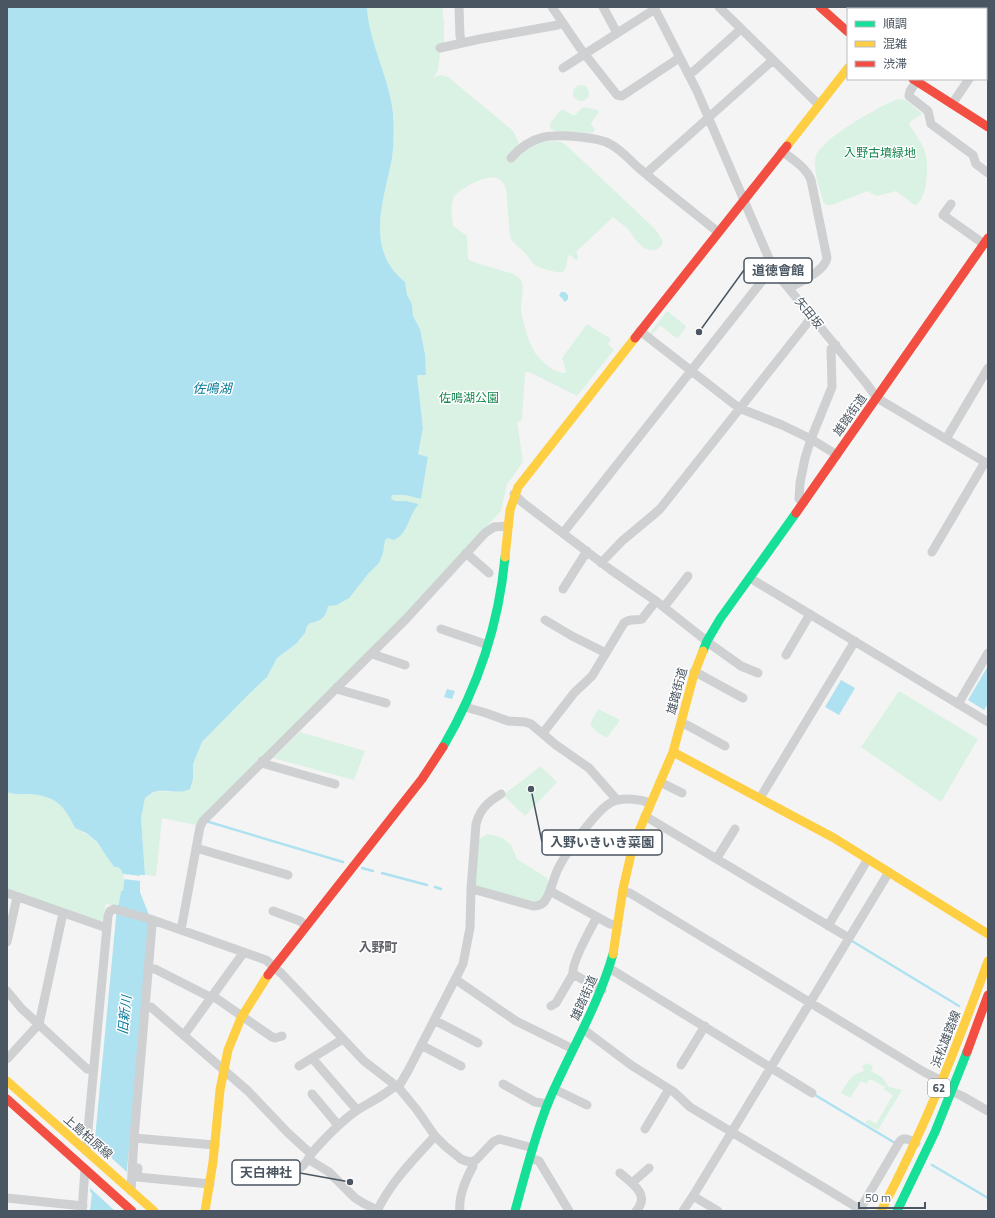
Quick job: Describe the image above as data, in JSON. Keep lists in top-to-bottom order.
{
  "streets": {
    "street": [
      "矢田坂",
      "雄踏街道",
      "浜松雄踏線",
      "62",
      "上島柏原線"
    ]
  },
  "crossings": [
    ["矢田坂", "雄踏街道"]
  ],
  "districts": ["入野町"],
  "water": ["佐鳴湖", "旧新川"],
  "parks": ["入野古墳緑地", "佐鳴湖公園"],
  "places": ["道徳會館", "入野いきいき菜園", "天白神社"],
  "legend": ["順調", "混雑", "渋滞"],
  "scale_bar": "50 m"
}
